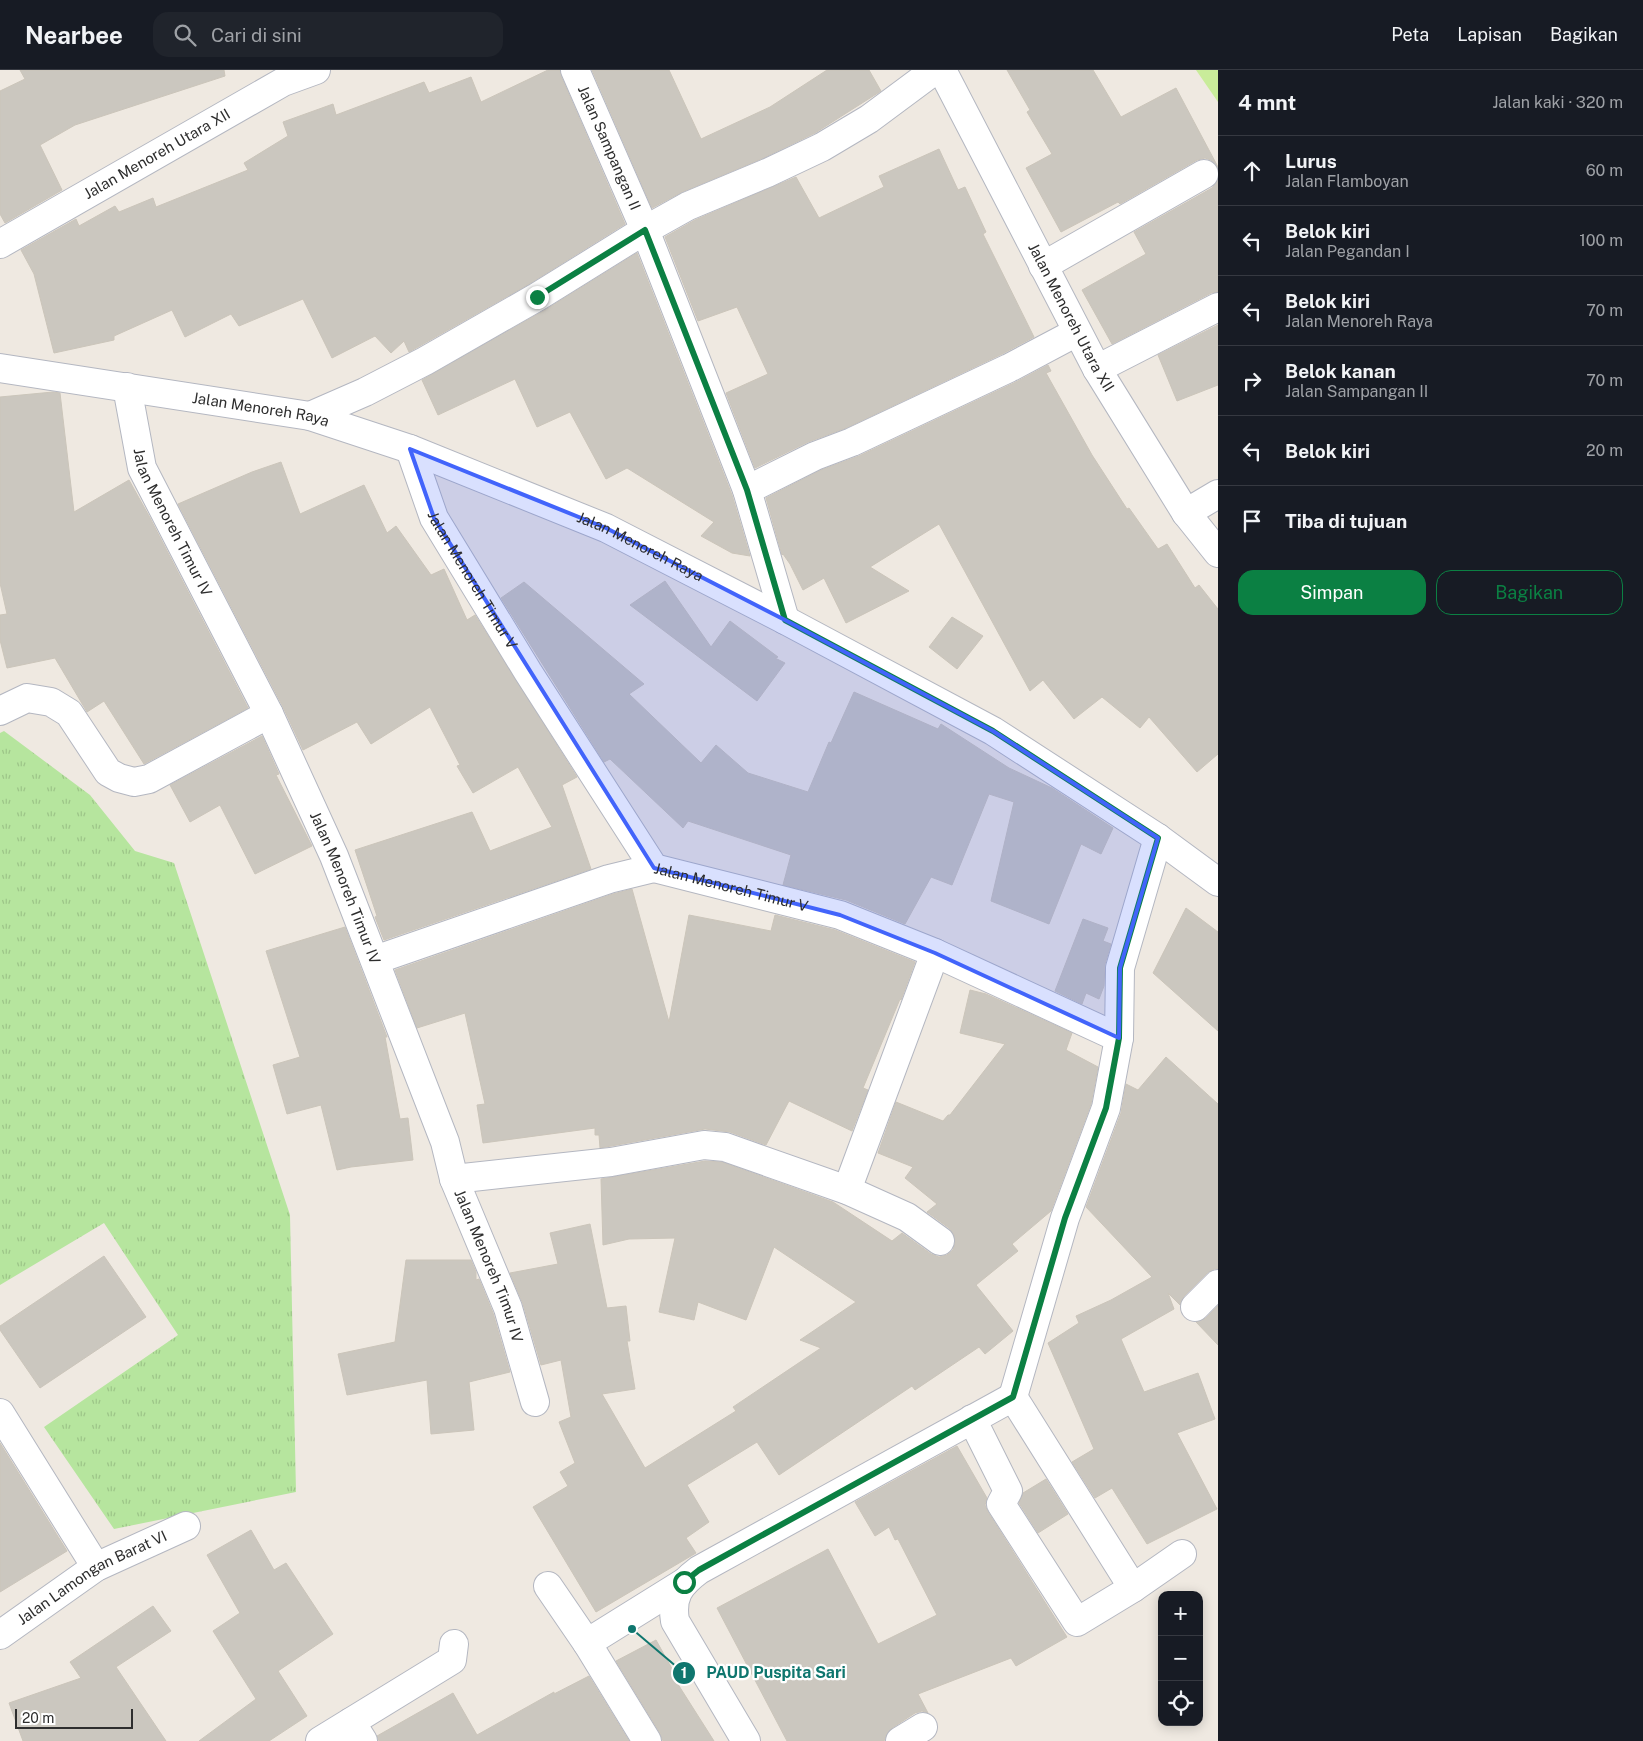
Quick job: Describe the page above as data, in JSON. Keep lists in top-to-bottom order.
{
  "streets": {
    "street": [
      "Jalan Sampangan II",
      "Jalan Menoreh Utara XII",
      "Jalan Menoreh Raya",
      "Jalan Menoreh Timur IV",
      "Jalan Menoreh Timur V",
      "Jalan Lamongan Barat VI"
    ]
  },
  "crossings": [
    ["Jalan Sampangan II", "Jalan Menoreh Raya"],
    ["Jalan Menoreh Raya", "Jalan Menoreh Timur IV"],
    ["Jalan Menoreh Raya", "Jalan Menoreh Timur V"]
  ],
  "places": ["PAUD Puspita Sari"],
  "scale_bar": "20 m",
  "page": {
    "header": "Nearbee",
    "search": "Cari di sini",
    "nav": ["Peta", "Lapisan", "Bagikan"],
    "heading": ["4 mnt", "Jalan kaki · 320 m"],
    "list": [
      ["Lurus", "Jalan Flamboyan", "60 m"],
      ["Belok kiri", "Jalan Pegandan I", "100 m"],
      ["Belok kiri", "Jalan Menoreh Raya", "70 m"],
      ["Belok kanan", "Jalan Sampangan II", "70 m"],
      ["Belok kiri", "20 m"],
      "Tiba di tujuan"
    ],
    "buttons": ["Simpan", "Bagikan"],
    "map_buttons": ["+", "−"],
    "scale": "20 m"
  }
}
